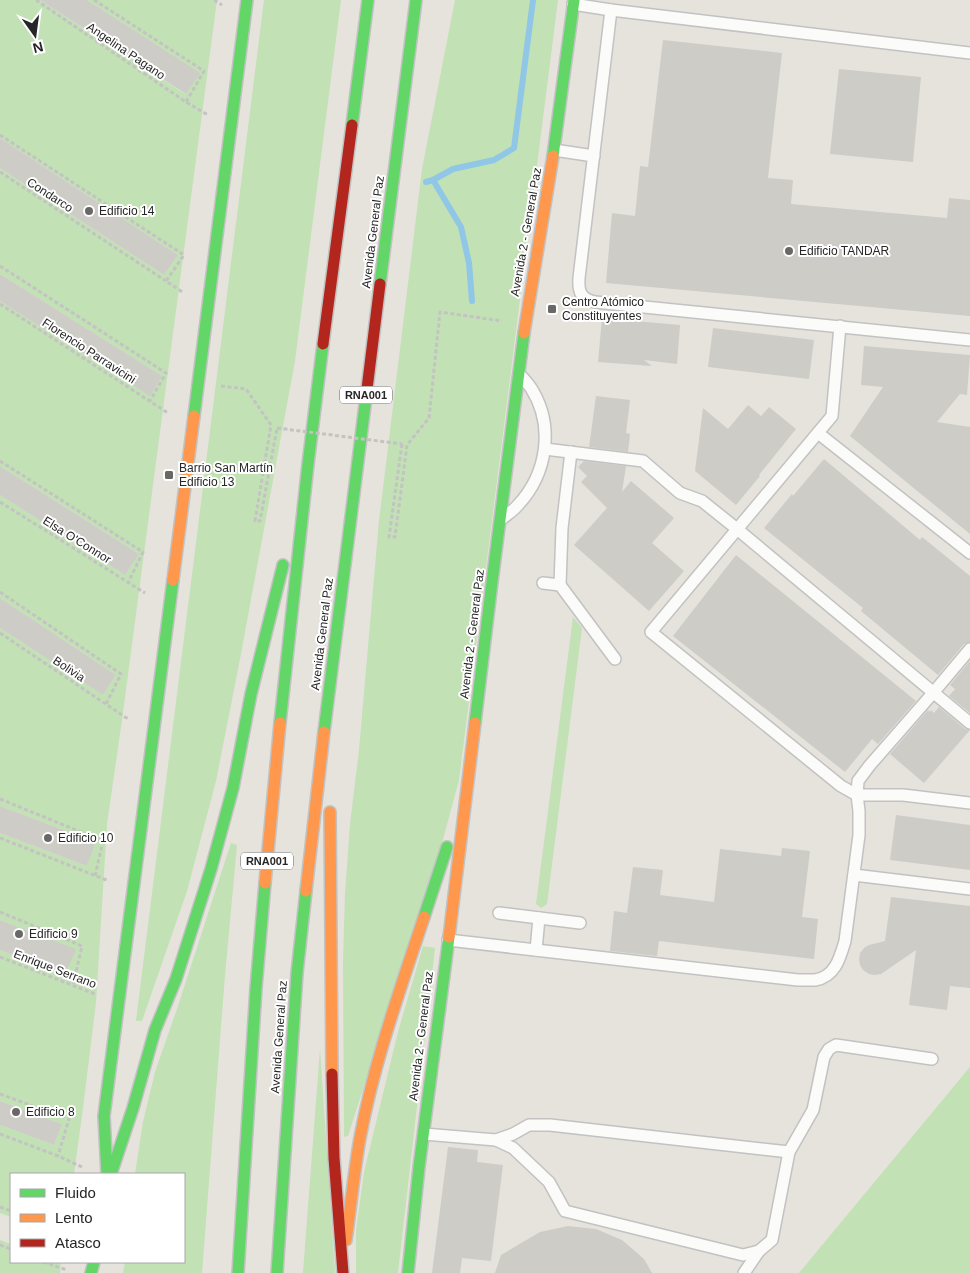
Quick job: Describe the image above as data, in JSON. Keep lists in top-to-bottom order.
{
  "streets": {
    "main road": ["Avenida General Paz", "Avenida 2 - General Paz", "RNA001"],
    "path": [
      "Angelina Pagano",
      "Condarco",
      "Florencio Parravicini",
      "Elsa O'Connor",
      "Bolivia",
      "Enrique Serrano"
    ]
  },
  "places": {
    "other": [
      "Edificio 14",
      "Edificio TANDAR",
      "Edificio 10",
      "Edificio 9",
      "Edificio 8"
    ],
    "transit": ["Centro Atómico Constituyentes", "Barrio San Martín Edificio 13"]
  },
  "legend": ["Fluido", "Lento", "Atasco"],
  "north": "bottom"
}
